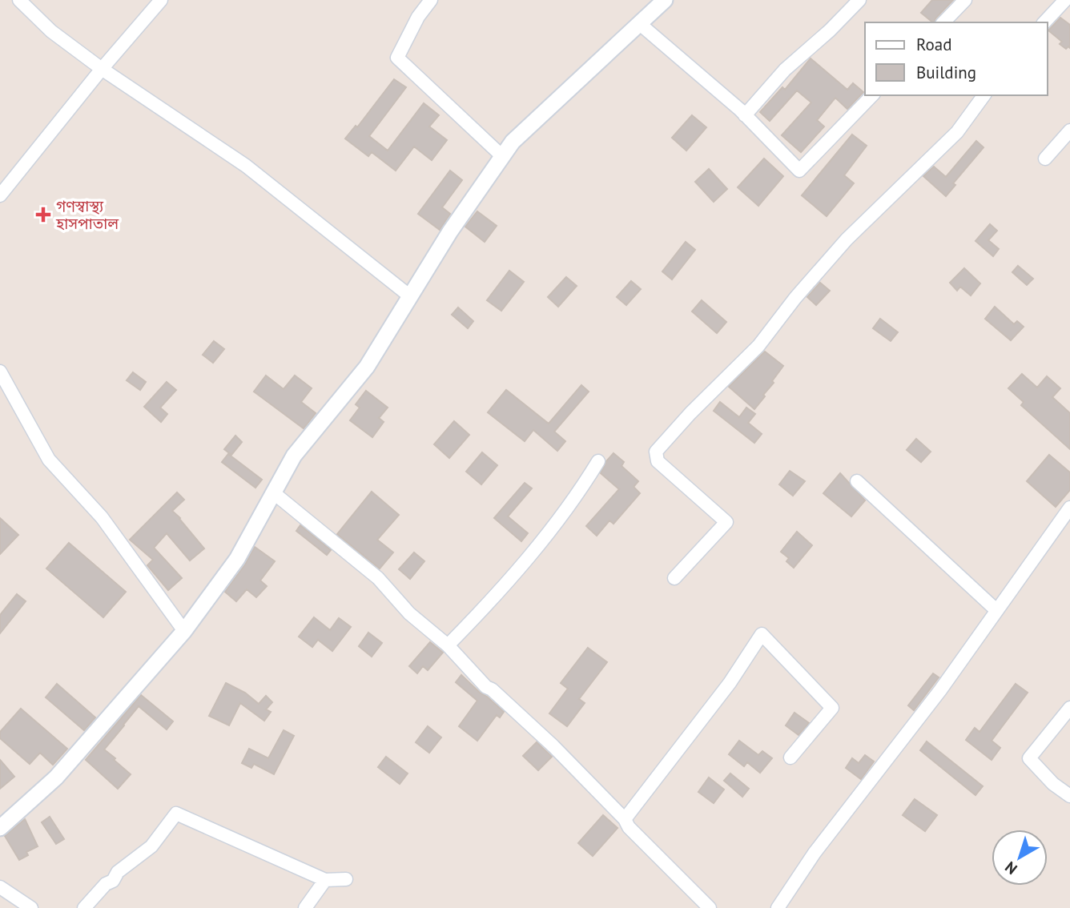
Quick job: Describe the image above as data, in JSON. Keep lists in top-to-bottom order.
{
  "places": {
    "health": ["গণস্বাস্থ্য হাসপাতাল"]
  },
  "legend": ["Road", "Building"],
  "north": "bottom left"
}
